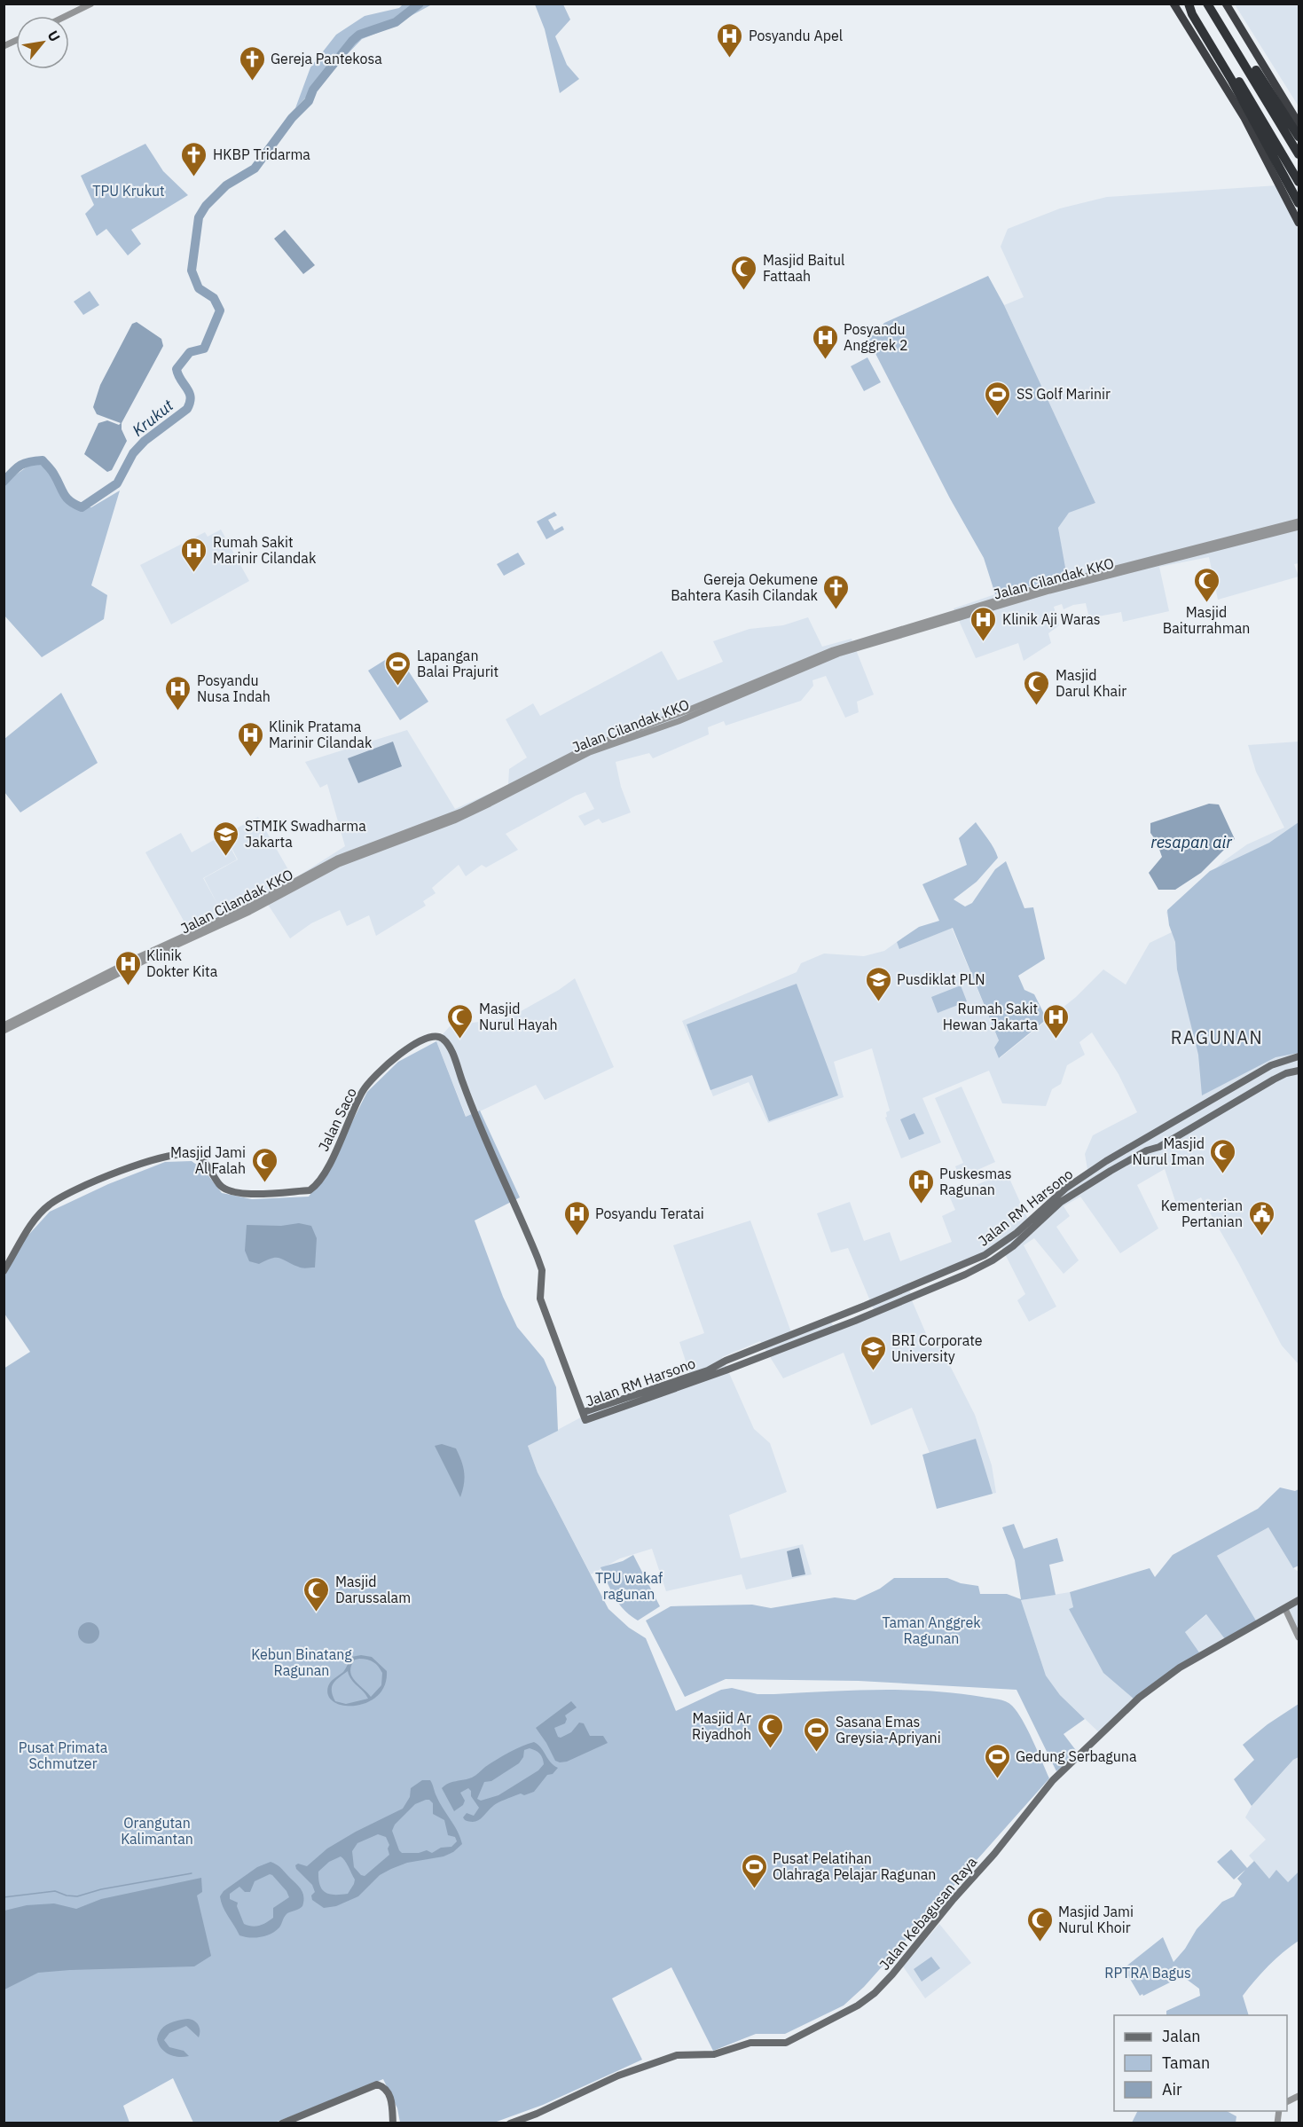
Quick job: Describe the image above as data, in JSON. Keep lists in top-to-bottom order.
{
  "streets": {
    "main road": ["Jalan Saco", "Jalan RM Harsono", "Jalan Kebagusan Raya"],
    "street": ["Jalan Cilandak KKO"]
  },
  "crossings": [
    ["Jalan Saco", "Jalan RM Harsono"]
  ],
  "districts": ["RAGUNAN"],
  "water": ["Krukut", "resapan air"],
  "parks": [
    "TPU Krukut",
    "TPU wakaf ragunan",
    "Taman Anggrek Ragunan",
    "Kebun Binatang Ragunan",
    "Pusat Primata Schmutzer",
    "Orangutan Kalimantan",
    "RPTRA Bagus"
  ],
  "places": {
    "hospital": [
      "Posyandu Apel",
      "Posyandu Anggrek 2",
      "Rumah Sakit Marinir Cilandak",
      "Klinik Aji Waras",
      "Posyandu Nusa Indah",
      "Klinik Pratama Marinir Cilandak",
      "Klinik Dokter Kita",
      "Rumah Sakit Hewan Jakarta",
      "Puskesmas Ragunan",
      "Posyandu Teratai"
    ],
    "church": ["Gereja Pantekosa", "HKBP Tridarma", "Gereja Oekumene Bahtera Kasih Cilandak"],
    "mosque": [
      "Masjid Baitul Fattaah",
      "Masjid Baiturrahman",
      "Masjid Darul Khair",
      "Masjid Nurul Hayah",
      "Masjid Nurul Iman",
      "Masjid Jami Al Falah",
      "Masjid Darussalam",
      "Masjid Ar Riyadhoh",
      "Masjid Jami Nurul Khoir"
    ],
    "sports": [
      "SS Golf Marinir",
      "Lapangan Balai Prajurit",
      "Sasana Emas Greysia-Apriyani",
      "Gedung Serbaguna",
      "Pusat Pelatihan Olahraga Pelajar Ragunan"
    ],
    "school or university": ["STMIK Swadharma Jakarta", "Pusdiklat PLN", "BRI Corporate University"],
    "public building": ["Kementerian Pertanian"]
  },
  "legend": ["Jalan", "Taman", "Air"],
  "north": "top right"
}
